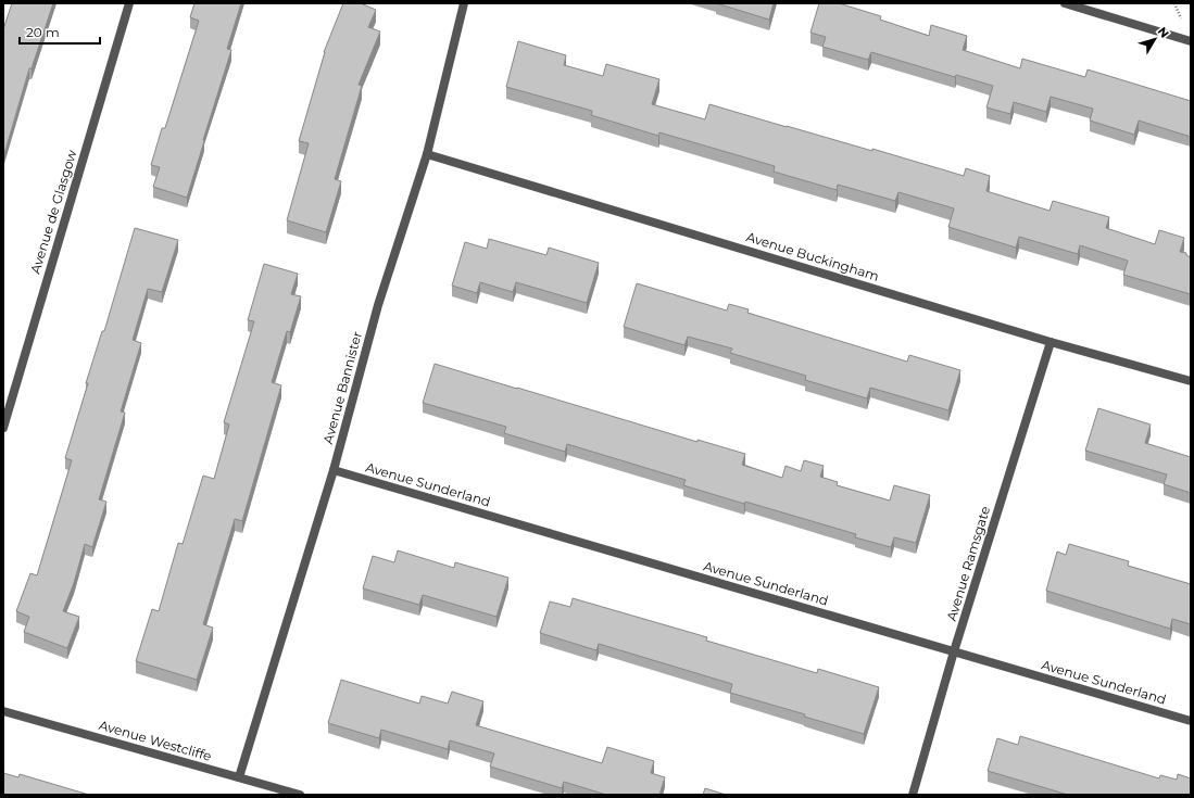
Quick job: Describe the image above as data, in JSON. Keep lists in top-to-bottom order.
{
  "streets": {
    "street": [
      "Avenue de Glasgow",
      "Avenue Buckingham",
      "Avenue Bannister",
      "Avenue Sunderland",
      "Avenue Ramsgate",
      "Avenue Westcliffe"
    ]
  },
  "crossings": [
    ["Avenue Buckingham", "Avenue Bannister"],
    ["Avenue Buckingham", "Avenue Ramsgate"],
    ["Avenue Bannister", "Avenue Sunderland"],
    ["Avenue Bannister", "Avenue Westcliffe"],
    ["Avenue Sunderland", "Avenue Ramsgate"]
  ],
  "scale_bar": "20 m",
  "north": "top right"
}
